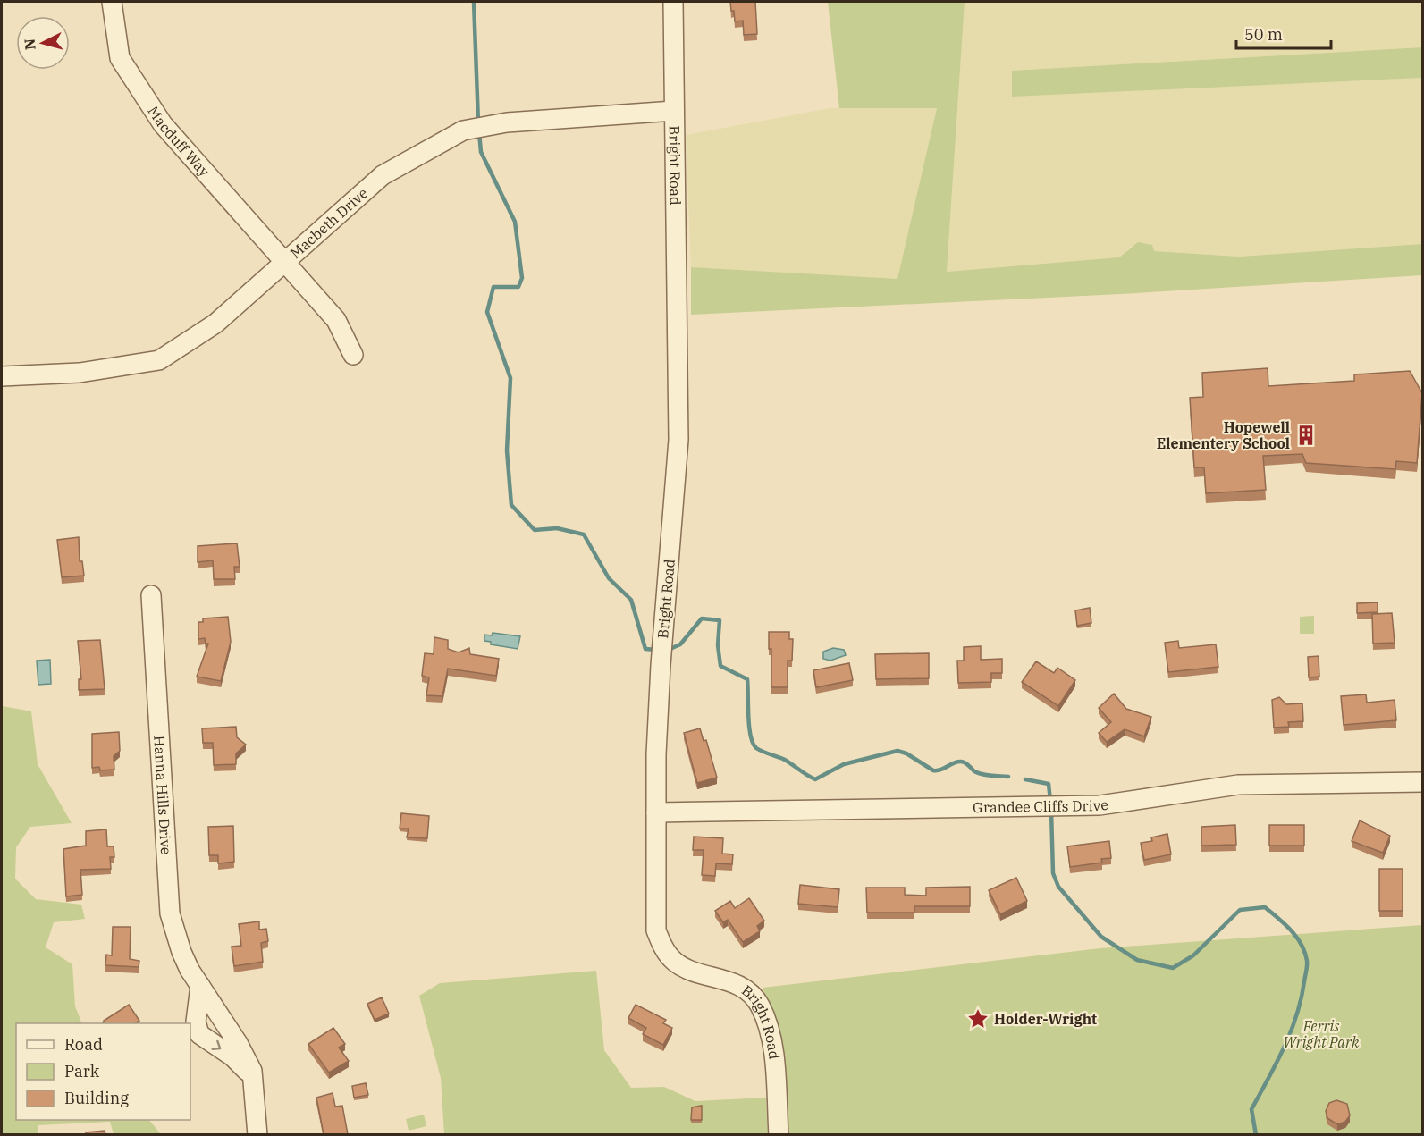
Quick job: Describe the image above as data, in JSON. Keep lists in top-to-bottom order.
{
  "streets": {
    "street": [
      "Macduff Way",
      "Bright Road",
      "Macbeth Drive",
      "Hanna Hills Drive",
      "Grandee Cliffs Drive"
    ]
  },
  "crossings": [
    ["Macduff Way", "Macbeth Drive"],
    ["Bright Road", "Macbeth Drive"],
    ["Bright Road", "Grandee Cliffs Drive"]
  ],
  "parks": ["Ferris Wright Park"],
  "places": {
    "building": ["Hopewell Elementery School"],
    "place": ["Holder-Wright"]
  },
  "legend": ["Road", "Park", "Building"],
  "scale_bar": "50 m",
  "north": "left"
}
